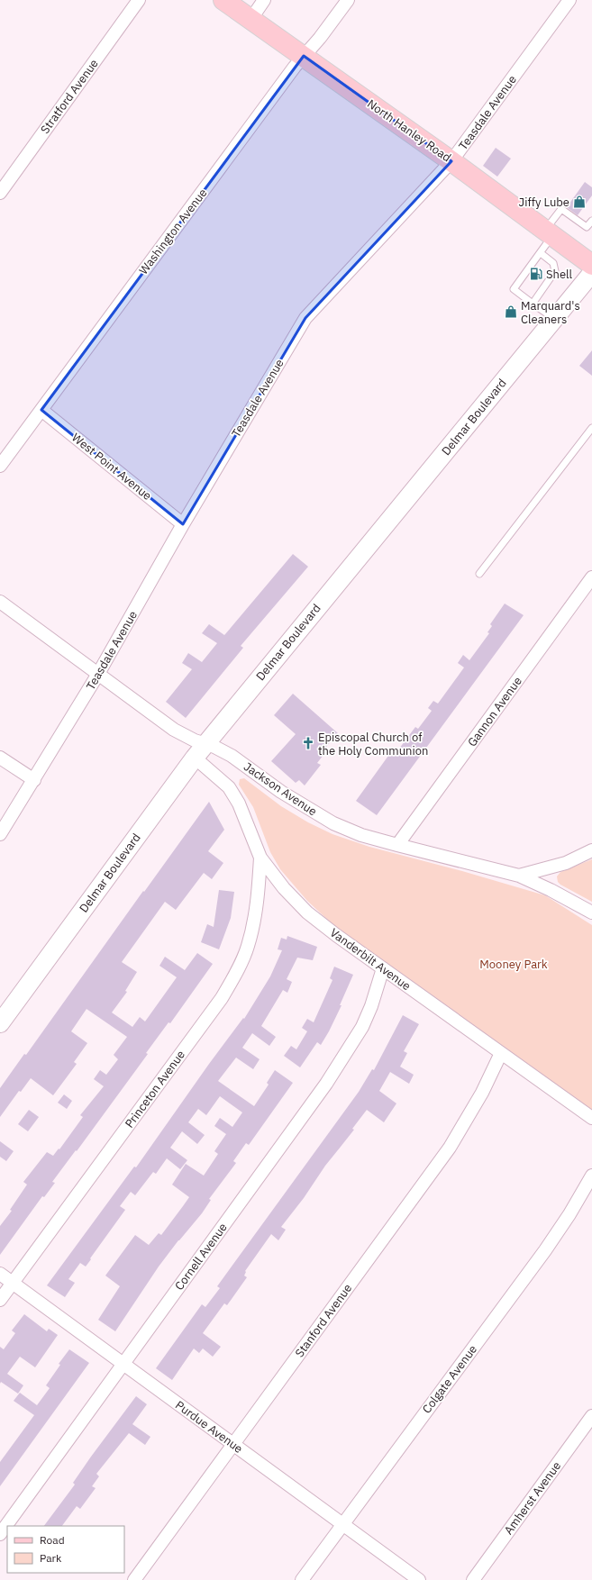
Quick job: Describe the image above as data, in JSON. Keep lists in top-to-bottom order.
{
  "streets": {
    "main road": ["North Hanley Road", "Delmar Boulevard"],
    "street": [
      "Stratford Avenue",
      "Teasdale Avenue",
      "Washington Avenue",
      "West Point Avenue",
      "Gannon Avenue",
      "Jackson Avenue",
      "Vanderbilt Avenue",
      "Princeton Avenue",
      "Cornell Avenue",
      "Stanford Avenue",
      "Colgate Avenue",
      "Purdue Avenue",
      "Amherst Avenue"
    ]
  },
  "crossings": [
    ["Teasdale Avenue", "North Hanley Road"],
    ["Teasdale Avenue", "West Point Avenue"],
    ["Teasdale Avenue", "Jackson Avenue"],
    ["North Hanley Road", "Washington Avenue"],
    ["Washington Avenue", "West Point Avenue"],
    ["Delmar Boulevard", "Jackson Avenue"],
    ["Delmar Boulevard", "Vanderbilt Avenue"],
    ["Gannon Avenue", "Jackson Avenue"],
    ["Vanderbilt Avenue", "Princeton Avenue"],
    ["Vanderbilt Avenue", "Cornell Avenue"],
    ["Vanderbilt Avenue", "Stanford Avenue"],
    ["Princeton Avenue", "Purdue Avenue"],
    ["Cornell Avenue", "Purdue Avenue"],
    ["Stanford Avenue", "Purdue Avenue"],
    ["Colgate Avenue", "Purdue Avenue"]
  ],
  "parks": ["Mooney Park"],
  "places": {
    "shop": ["Jiffy Lube", "Marquard's Cleaners"],
    "fuel station": ["Shell"],
    "church": ["Episcopal Church of the Holy Communion"]
  },
  "legend": ["Road", "Park"]
}
